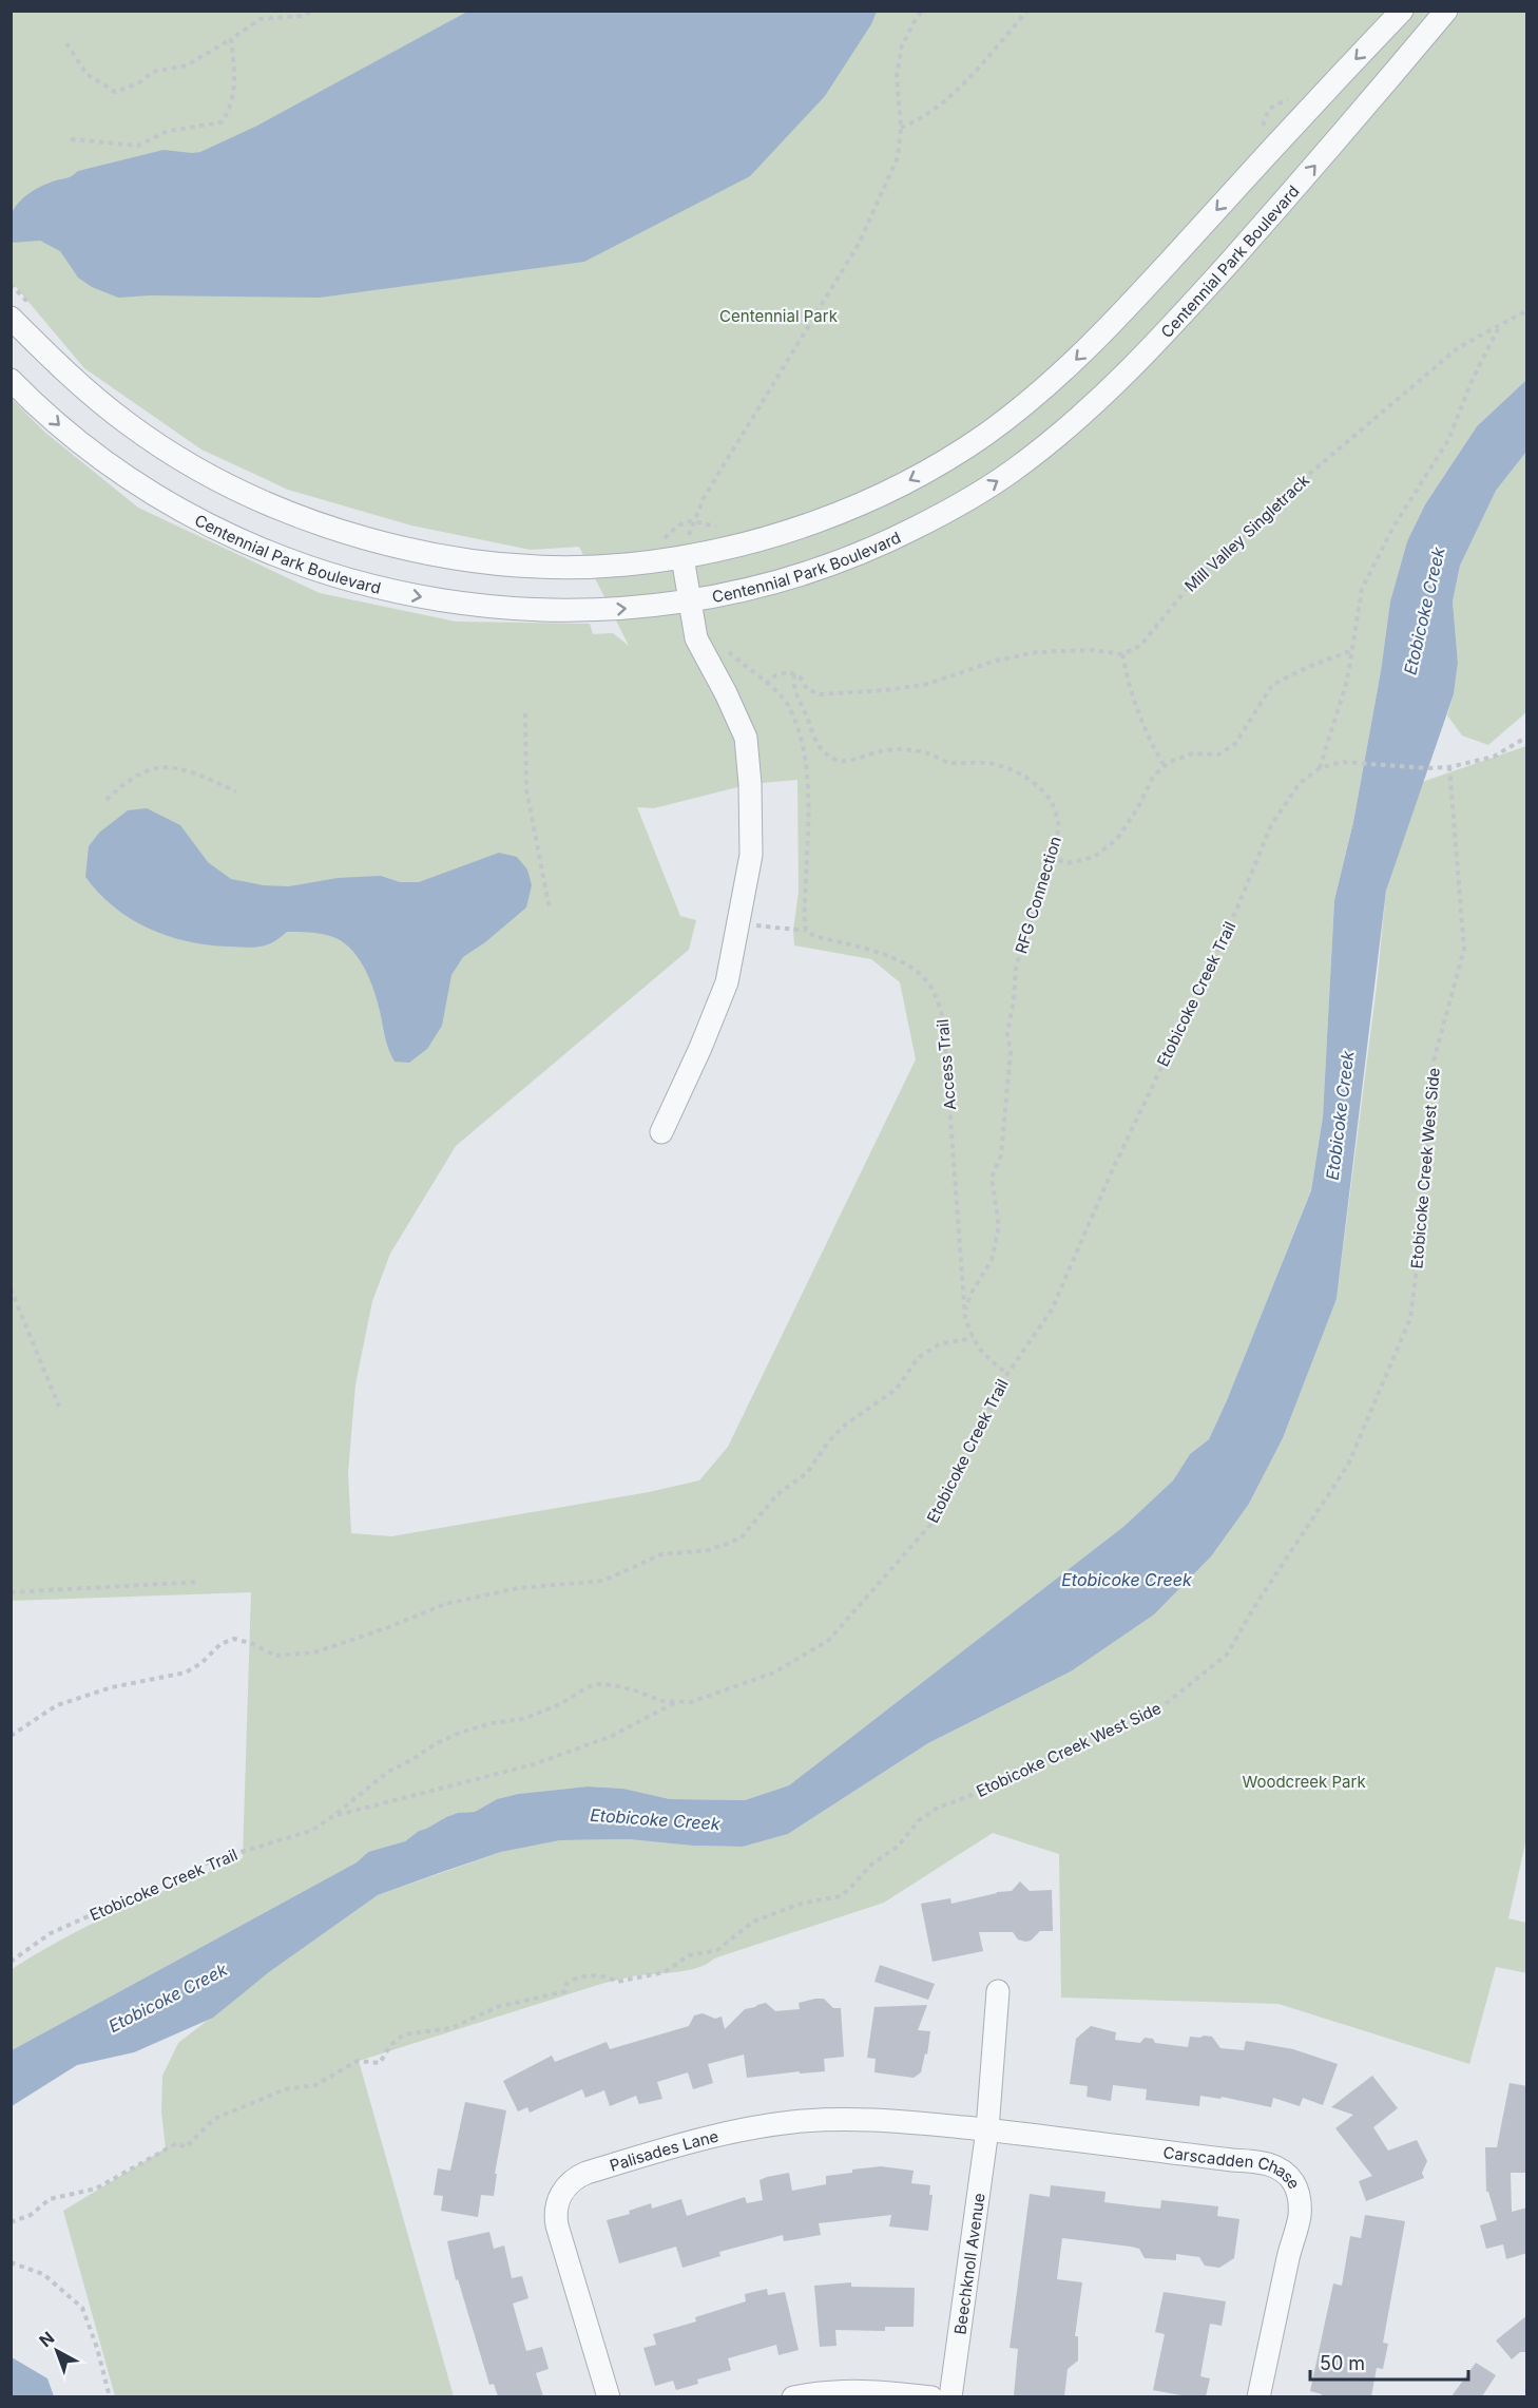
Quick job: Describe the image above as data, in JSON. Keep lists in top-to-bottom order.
{
  "streets": {
    "street": [
      "Centennial Park Boulevard",
      "Palisades Lane",
      "Carscadden Chase",
      "Beechknoll Avenue"
    ],
    "path": [
      "Mill Valley Singletrack",
      "RFG Connection",
      "Etobicoke Creek Trail",
      "Access Trail",
      "Etobicoke Creek West Side"
    ]
  },
  "crossings": [
    ["RFG Connection", "Access Trail"],
    ["Etobicoke Creek Trail", "Access Trail"],
    ["Etobicoke Creek Trail", "Etobicoke Creek West Side"],
    ["Palisades Lane", "Carscadden Chase"],
    ["Palisades Lane", "Beechknoll Avenue"],
    ["Carscadden Chase", "Beechknoll Avenue"]
  ],
  "water": ["Etobicoke Creek"],
  "parks": ["Centennial Park", "Woodcreek Park"],
  "scale_bar": "50 m",
  "north": "top left"
}
